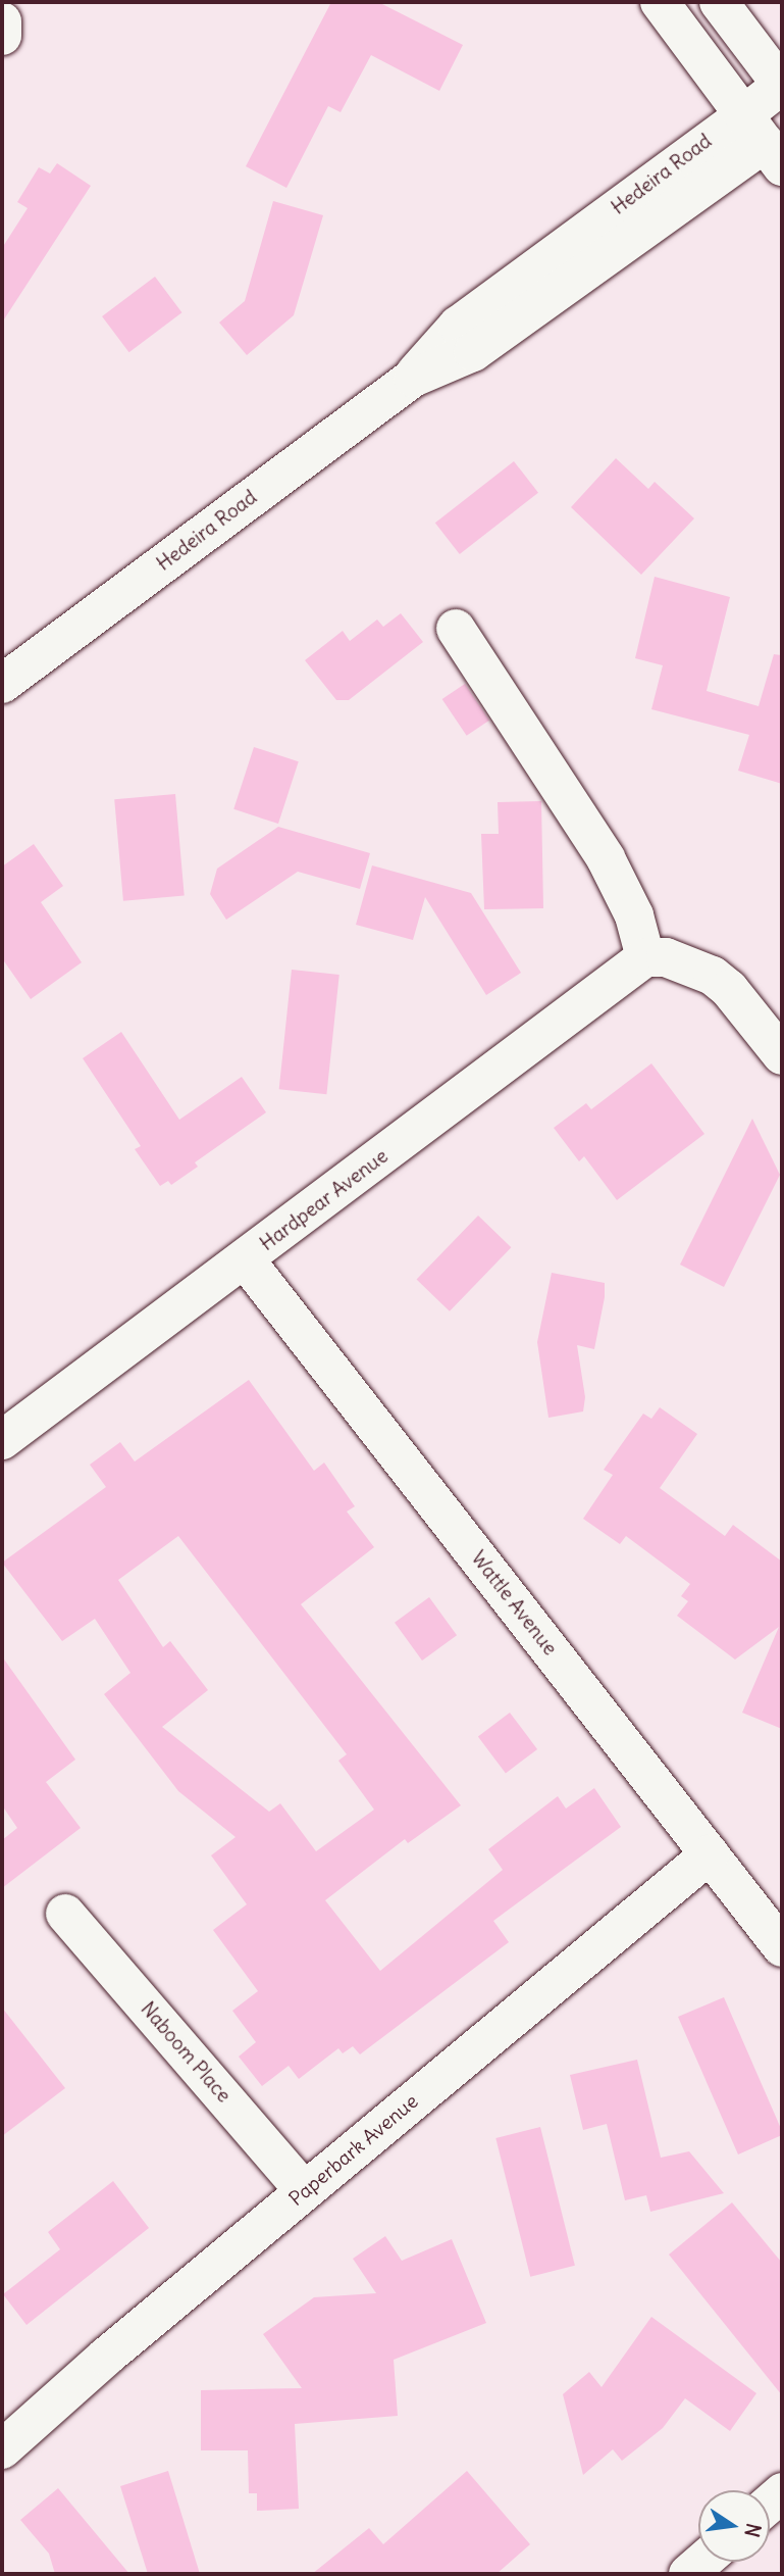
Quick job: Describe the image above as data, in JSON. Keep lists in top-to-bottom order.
{
  "streets": {
    "street": [
      "Hedeira Road",
      "Hardpear Avenue",
      "Wattle Avenue",
      "Naboom Place",
      "Paperbark Avenue"
    ]
  },
  "crossings": [
    ["Hardpear Avenue", "Wattle Avenue"],
    ["Wattle Avenue", "Paperbark Avenue"],
    ["Naboom Place", "Paperbark Avenue"]
  ],
  "north": "right"
}
